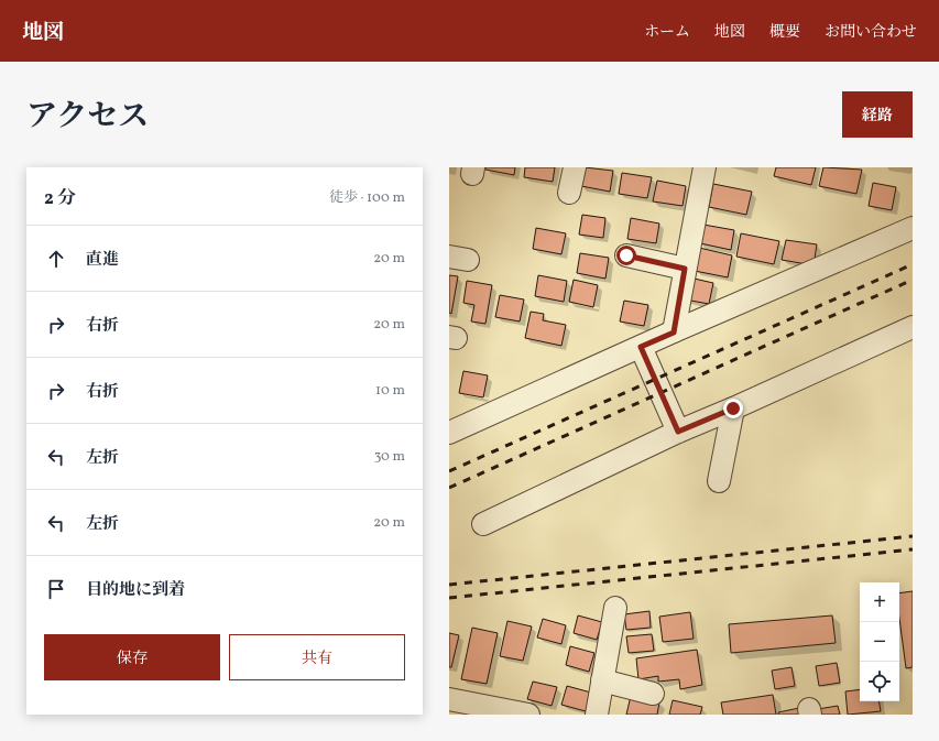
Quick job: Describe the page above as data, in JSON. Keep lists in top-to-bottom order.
{
  "page": {
    "header": "地図",
    "nav": [
      "ホーム",
      "地図",
      "概要",
      "お問い合わせ"
    ],
    "title": "アクセス",
    "buttons": [
      "経路",
      ["保存", "共有"]
    ],
    "heading": ["2 分", "徒歩 · 100 m"],
    "list": [
      ["直進", "20 m"],
      ["右折", "20 m"],
      ["右折", "10 m"],
      ["左折", "30 m"],
      ["左折", "20 m"],
      "目的地に到着"
    ],
    "map_buttons": ["+", "−"]
  }
}
